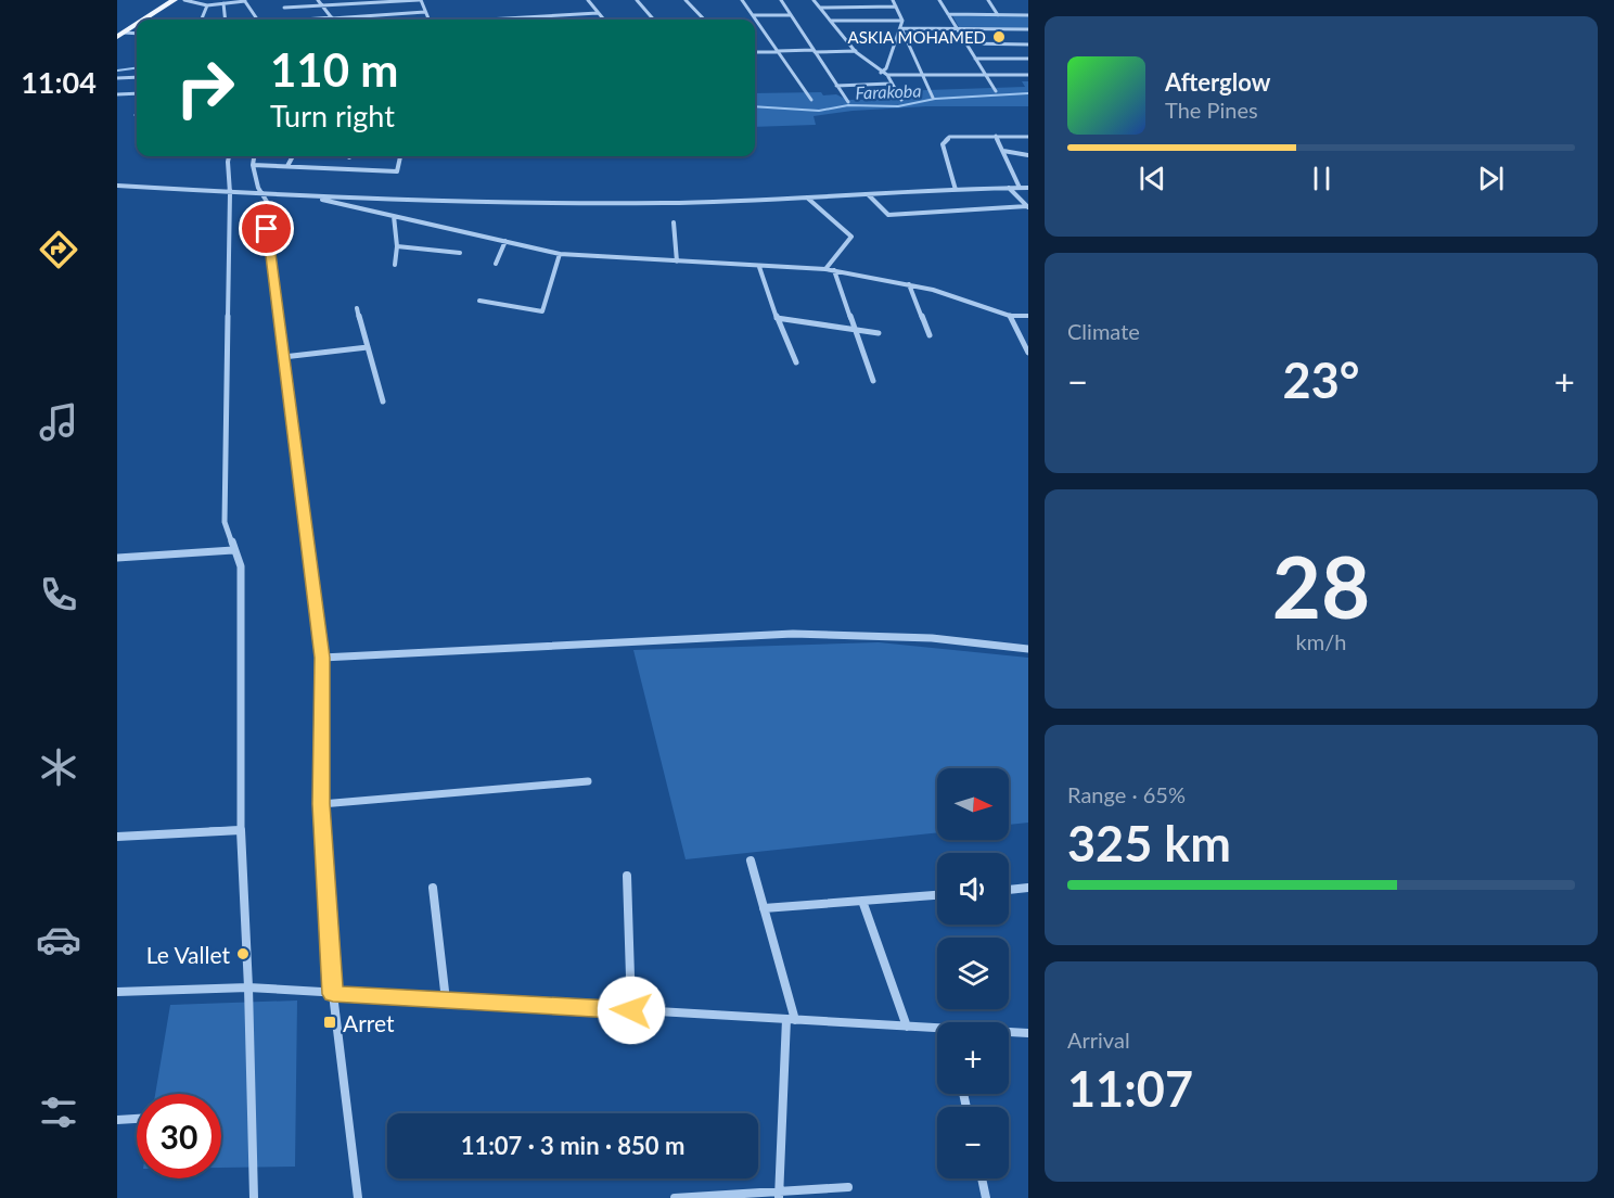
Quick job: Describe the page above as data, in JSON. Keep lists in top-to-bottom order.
{
  "water": ["Farakoba"],
  "places": {
    "other": ["ASKIA MOHAMED", "Le Vallet"],
    "transit": ["Arret"]
  },
  "north": "right",
  "page": {
    "tabs": "11:04",
    "turn": ["110 m", "Turn right"],
    "song": ["Afterglow", "The Pines"],
    "tile": [
      "Climate",
      ["28", "km/h"],
      ["Range · 65%", "325 km"],
      ["Arrival", "11:07"]
    ],
    "heat": ["−", "23°", "+"],
    "map_buttons": ["+", "−"],
    "limit": "30",
    "trip": "11:07 · 3 min · 850 m"
  }
}
